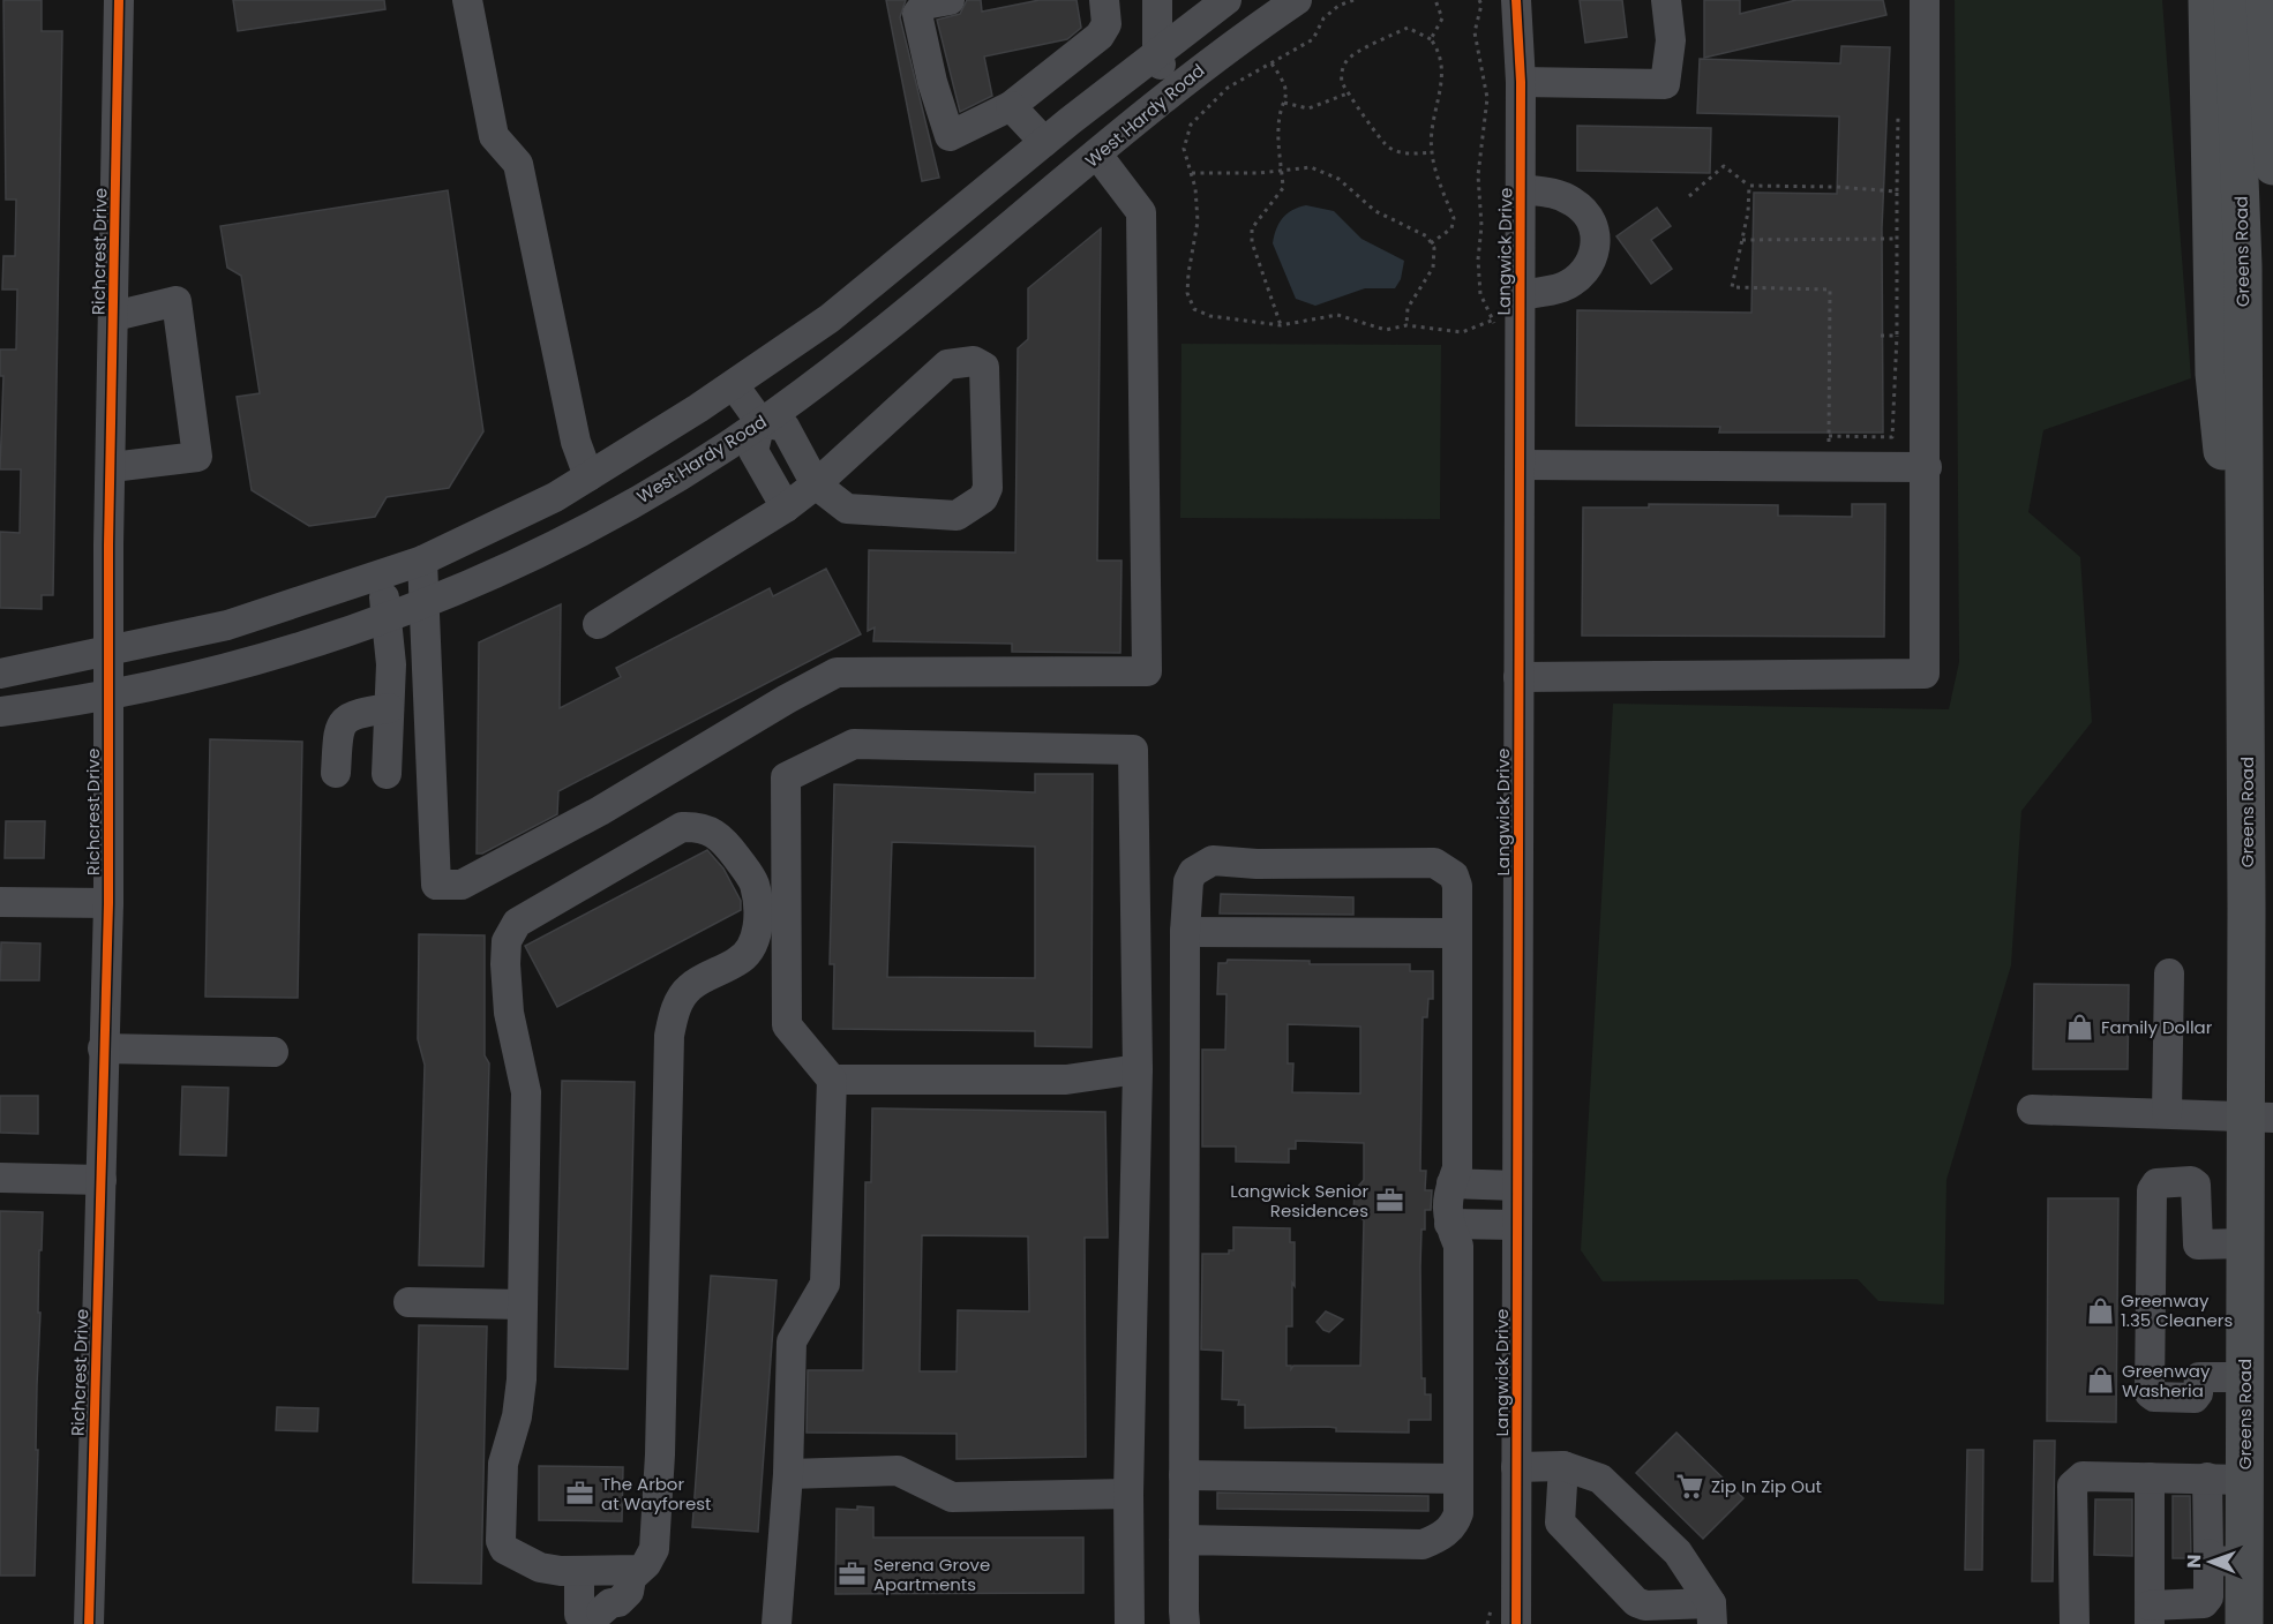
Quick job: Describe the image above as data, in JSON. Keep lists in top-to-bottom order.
{
  "streets": {
    "main road": ["Greens Road"],
    "street": ["West Hardy Road", "Richcrest Drive", "Langwick Drive"]
  },
  "crossings": [
    ["West Hardy Road", "Richcrest Drive"]
  ],
  "places": {
    "shop": ["Family Dollar", "Greenway 1.35 Cleaners", "Greenway Washeria"],
    "office": ["Langwick Senior Residences", "The Arbor at Wayforest", "Serena Grove Apartments"],
    "supermarket": ["Zip In Zip Out"]
  },
  "north": "left"
}
